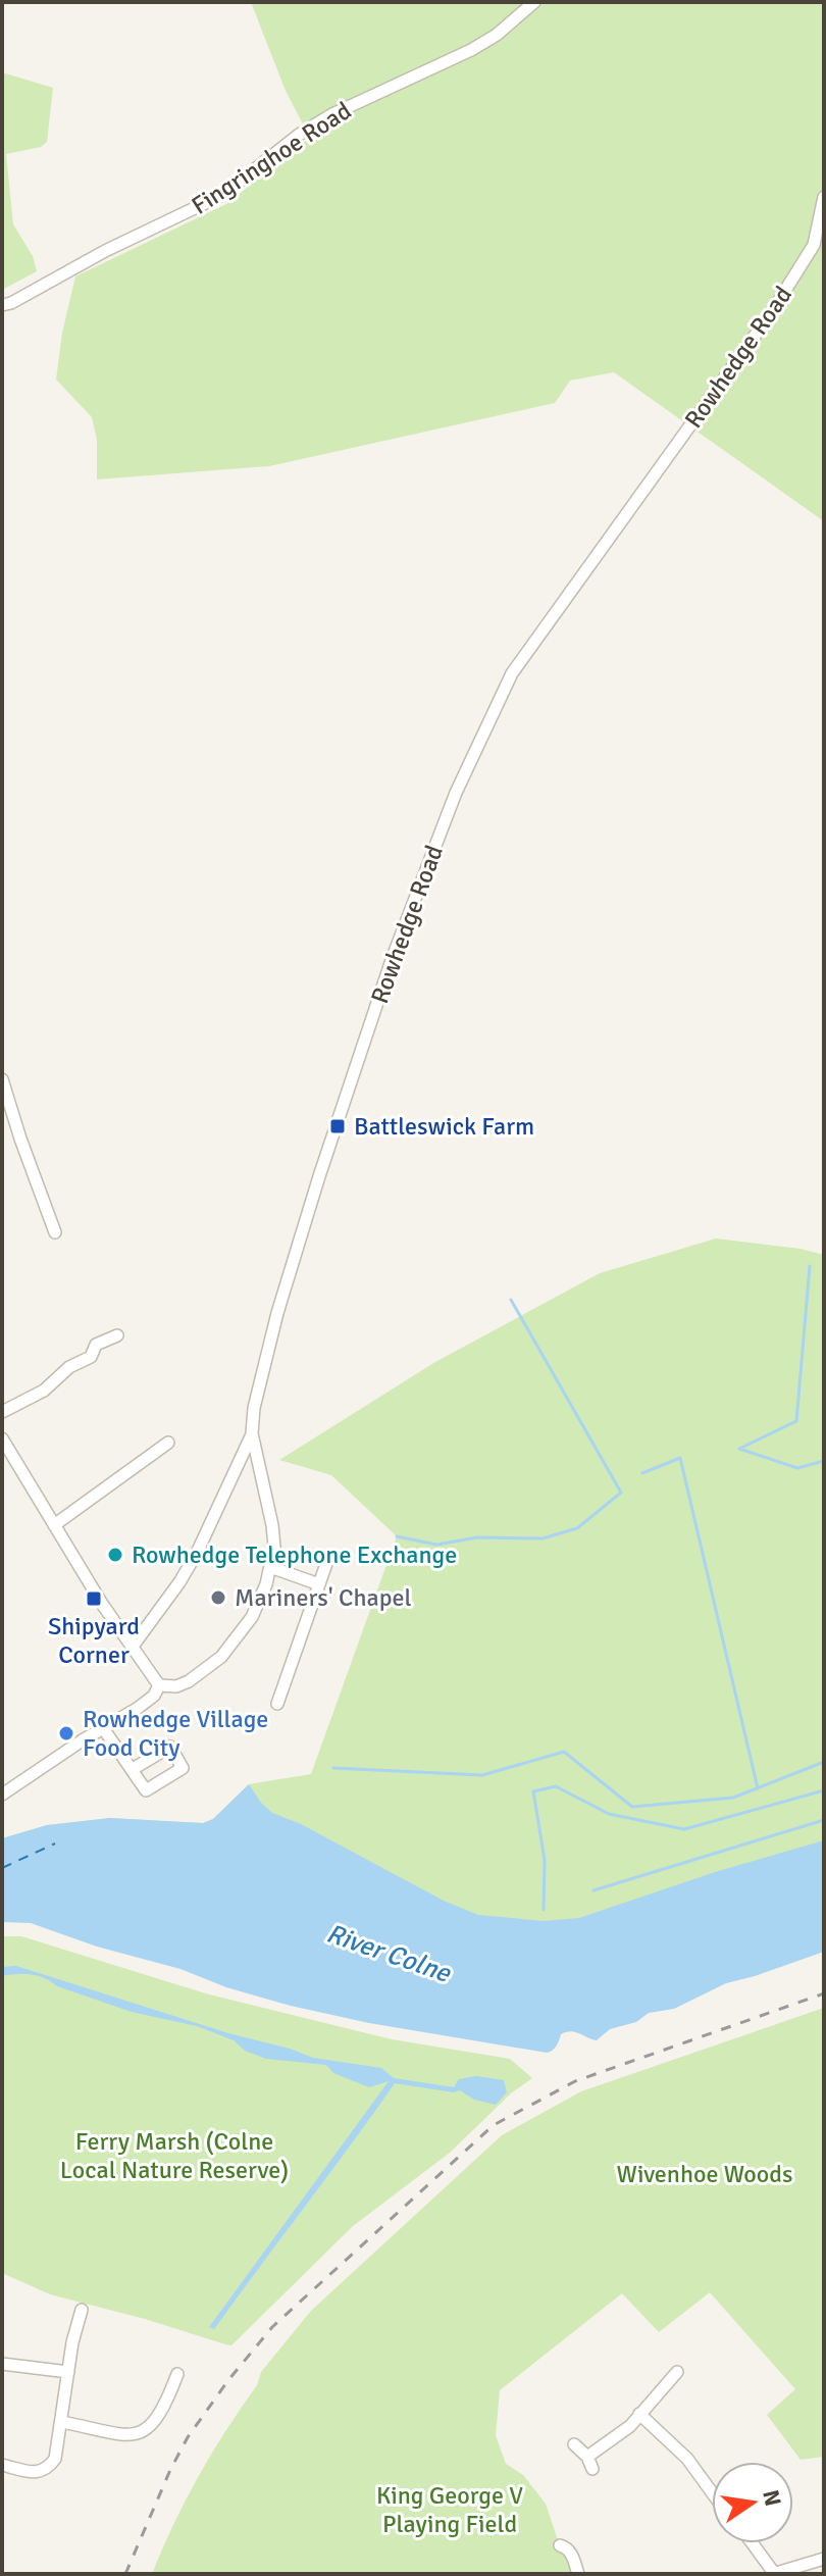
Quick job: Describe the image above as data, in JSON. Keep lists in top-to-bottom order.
{
  "streets": {
    "street": ["Fingringhoe Road", "Rowhedge Road"]
  },
  "water": ["River Colne"],
  "parks": ["Ferry Marsh (Colne Local Nature Reserve)", "Wivenhoe Woods", "King George V Playing Field"],
  "places": {
    "transit": ["Battleswick Farm", "Shipyard Corner"],
    "other": ["Rowhedge Telephone Exchange", "Mariners' Chapel", "Rowhedge Village Food City"]
  },
  "north": "right"
}
